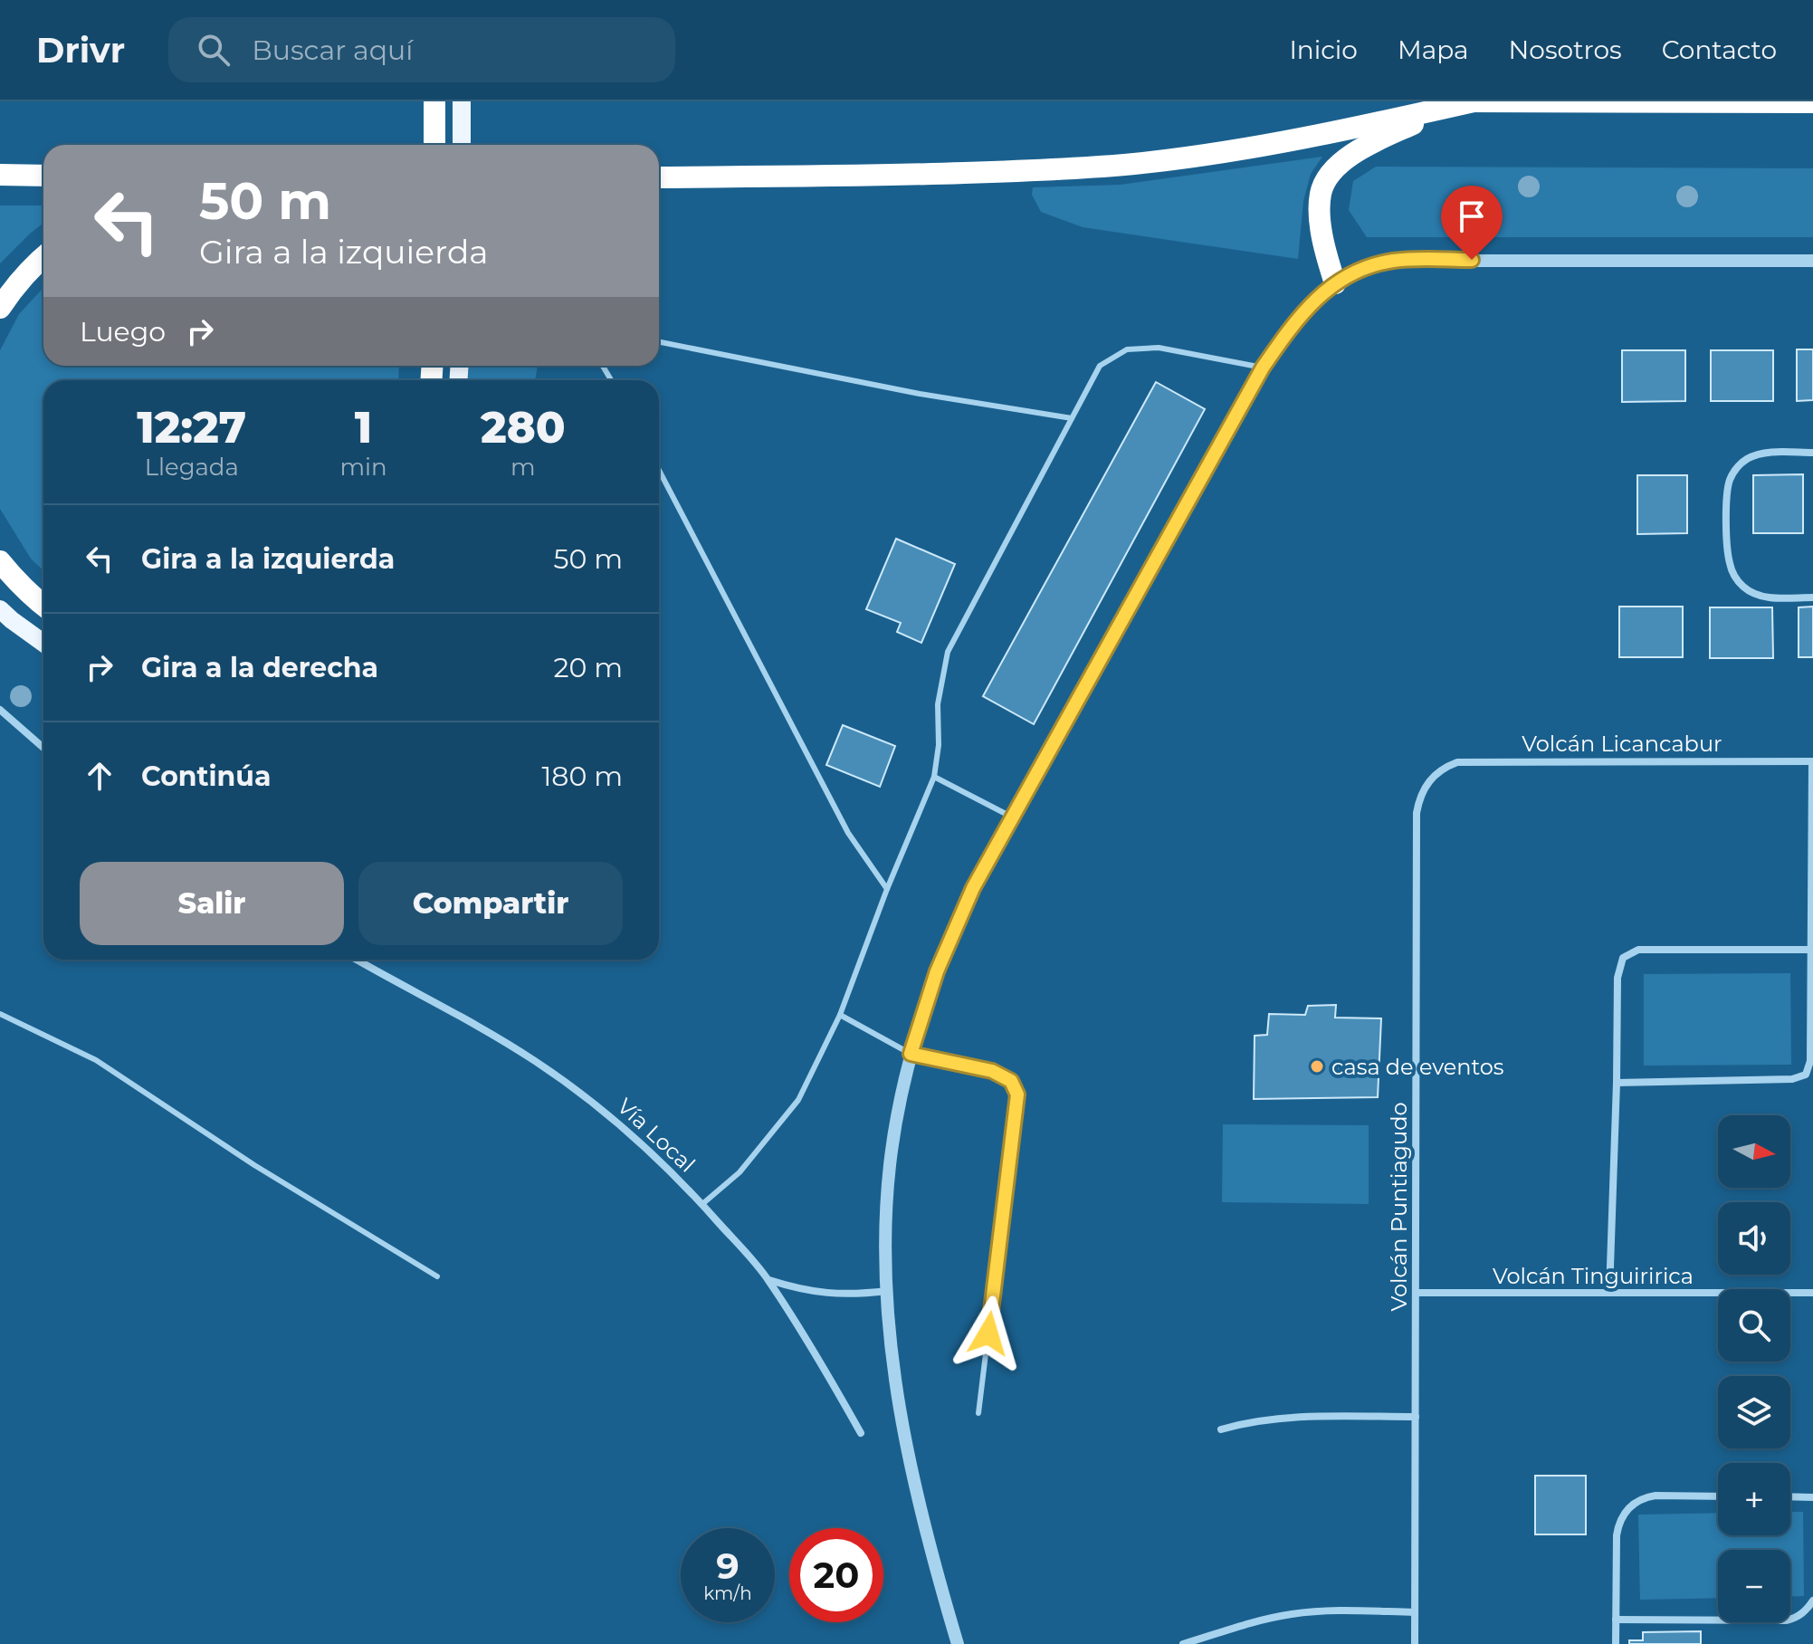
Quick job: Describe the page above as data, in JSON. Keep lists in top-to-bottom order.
{
  "streets": {
    "street": [
      "Volcán Licancabur",
      "Vía Local",
      "Volcán Puntiagudo",
      "Volcán Tinguiririca"
    ]
  },
  "crossings": [
    ["Volcán Licancabur", "Volcán Puntiagudo"],
    ["Volcán Puntiagudo", "Volcán Tinguiririca"]
  ],
  "places": ["casa de eventos"],
  "north": "right",
  "page": {
    "header": "Drivr",
    "search": "Buscar aquí",
    "nav": [
      "Inicio",
      "Mapa",
      "Nosotros",
      "Contacto"
    ],
    "turn": ["50 m", "Gira a la izquierda"],
    "then": "Luego",
    "eta": [
      "12:27",
      "Llegada",
      "1",
      "min",
      "280",
      "m"
    ],
    "list": [
      {
        "name": "Gira a la izquierda",
        "value": "50 m"
      },
      {
        "name": "Gira a la derecha",
        "value": "20 m"
      },
      {
        "name": "Continúa",
        "value": "180 m"
      }
    ],
    "buttons": ["Salir", "Compartir"],
    "map_buttons": ["+", "−"],
    "speed": "9 km/h",
    "limit": "20"
  }
}
